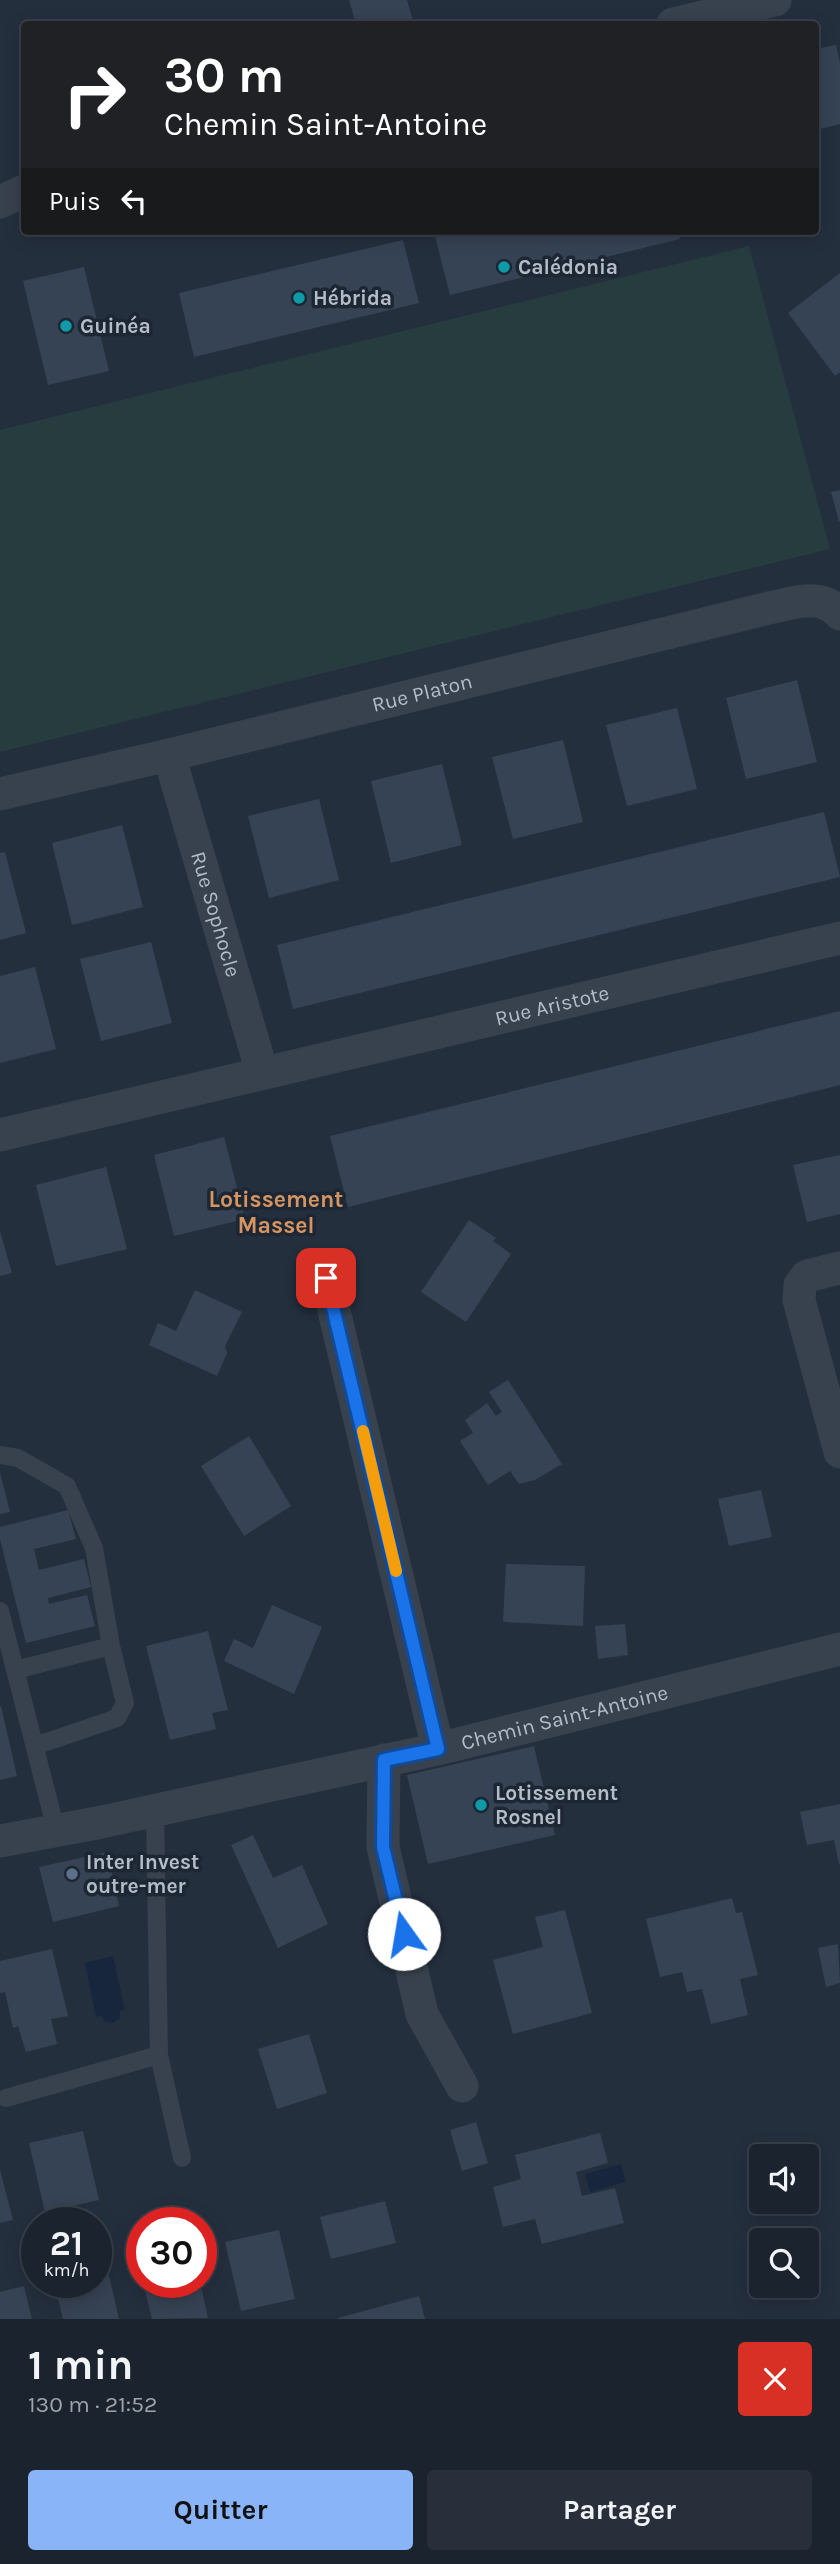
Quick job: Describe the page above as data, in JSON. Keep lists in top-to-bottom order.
{
  "streets": {
    "street": [
      "Rue Platon",
      "Rue Sophocle",
      "Rue Aristote",
      "Chemin Saint-Antoine"
    ]
  },
  "crossings": [
    ["Rue Platon", "Rue Sophocle"],
    ["Rue Sophocle", "Rue Aristote"]
  ],
  "districts": ["Lotissement Massel"],
  "places": [
    "Calédonia",
    "Hébrida",
    "Guinéa",
    "Lotissement Rosnel",
    "Inter Invest outre-mer"
  ],
  "page": {
    "turn": ["30 m", "Chemin Saint-Antoine"],
    "then": "Puis",
    "speed": "21 km/h",
    "limit": "30",
    "heading": ["1 min", "130 m · 21:52"],
    "buttons": ["Quitter", "Partager"]
  }
}
